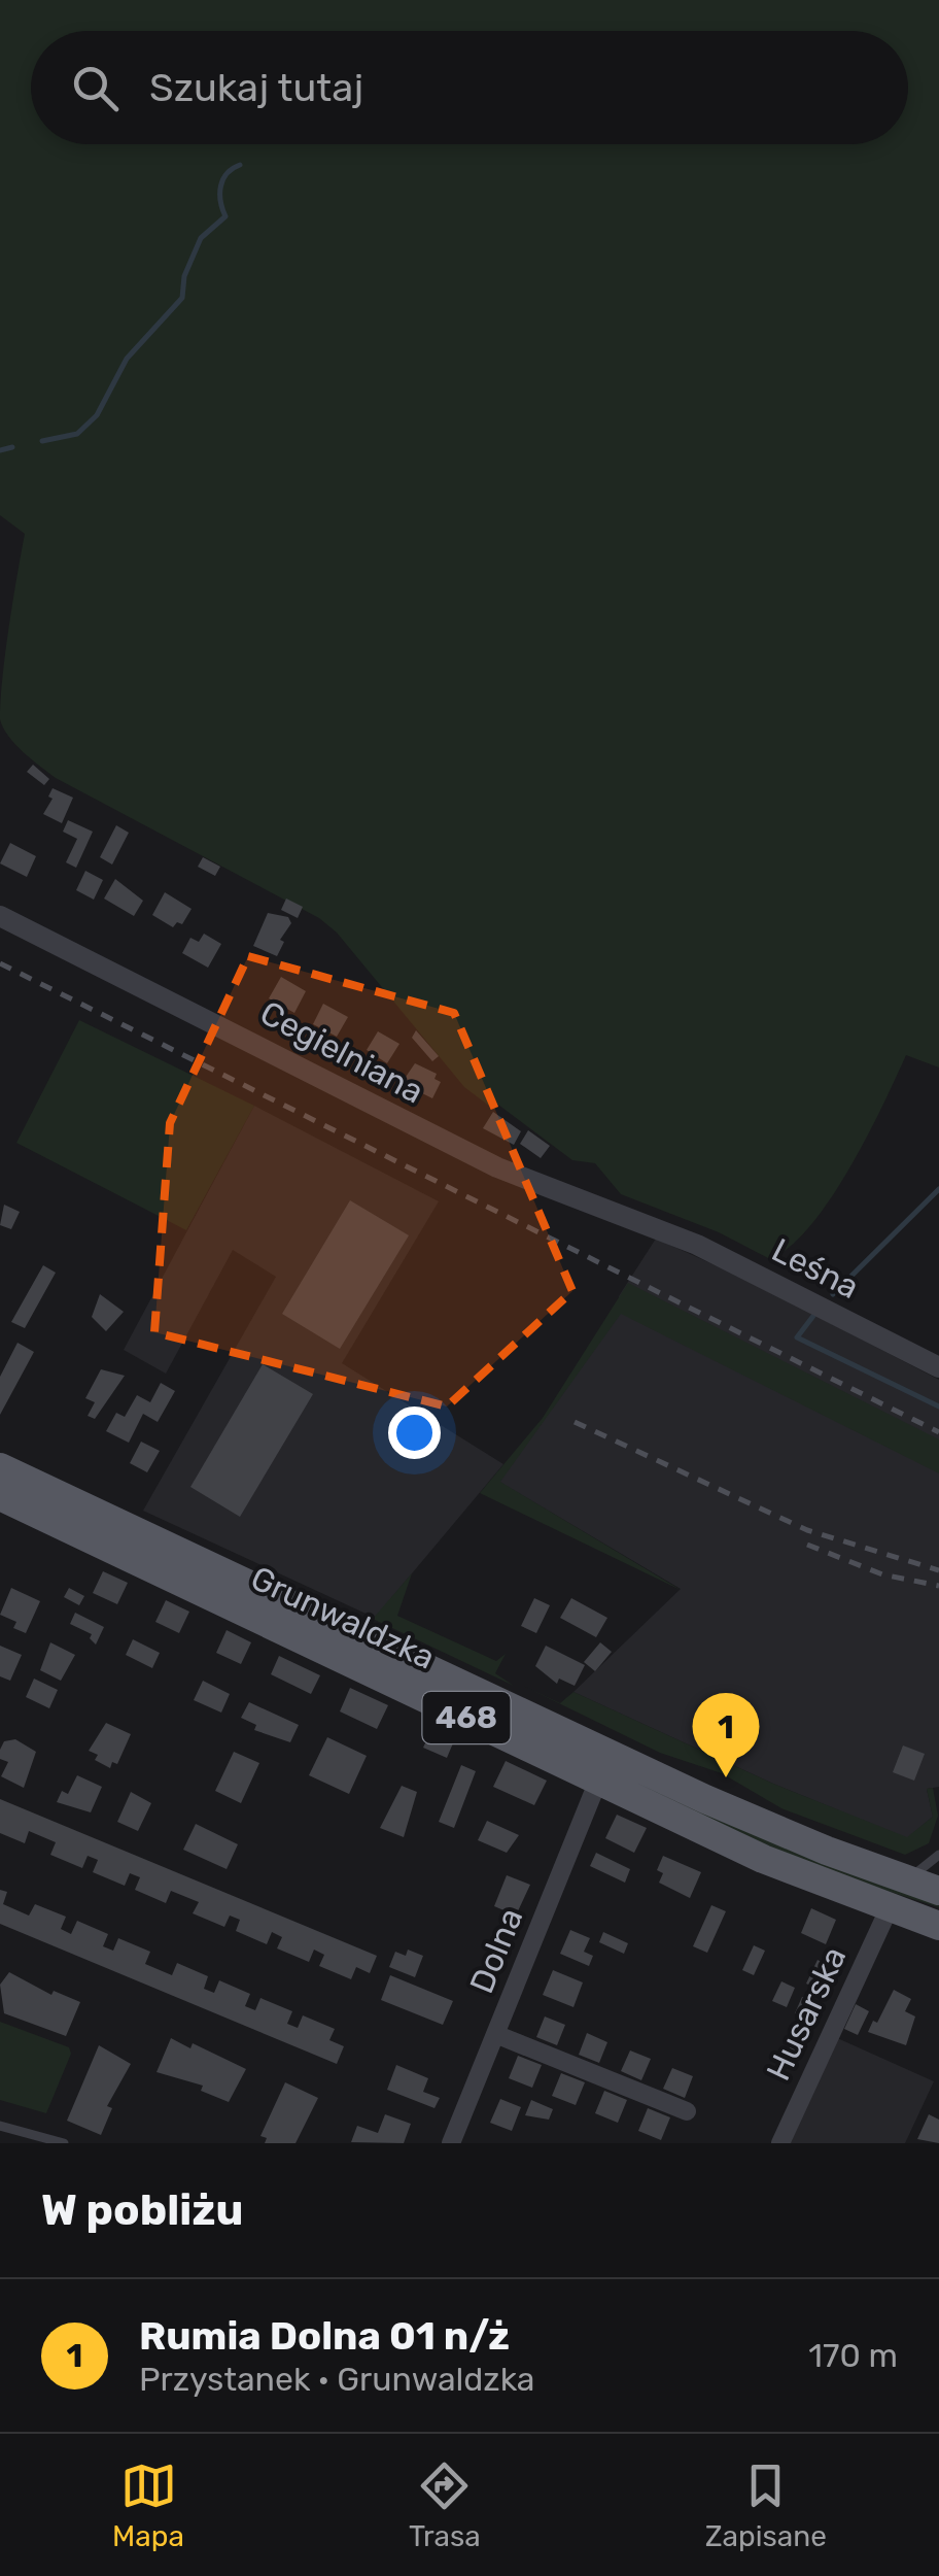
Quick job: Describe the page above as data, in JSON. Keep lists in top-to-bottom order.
{
  "streets": {
    "main road": ["Grunwaldzka", "468"],
    "street": [
      "Cegielniana",
      "Leśna",
      "Dolna",
      "Husarska"
    ]
  },
  "crossings": [
    ["Cegielniana", "Leśna"],
    ["Grunwaldzka", "Dolna"],
    ["Grunwaldzka", "Husarska"]
  ],
  "page": {
    "search": "Szukaj tutaj",
    "pins": "1",
    "heading": "W pobliżu",
    "list": [
      {
        "mark": "1",
        "name": "Rumia Dolna 01 n/ż",
        "note": "Przystanek · Grunwaldzka",
        "value": "170 m"
      }
    ],
    "nav": ["Mapa", "Trasa", "Zapisane"]
  }
}
